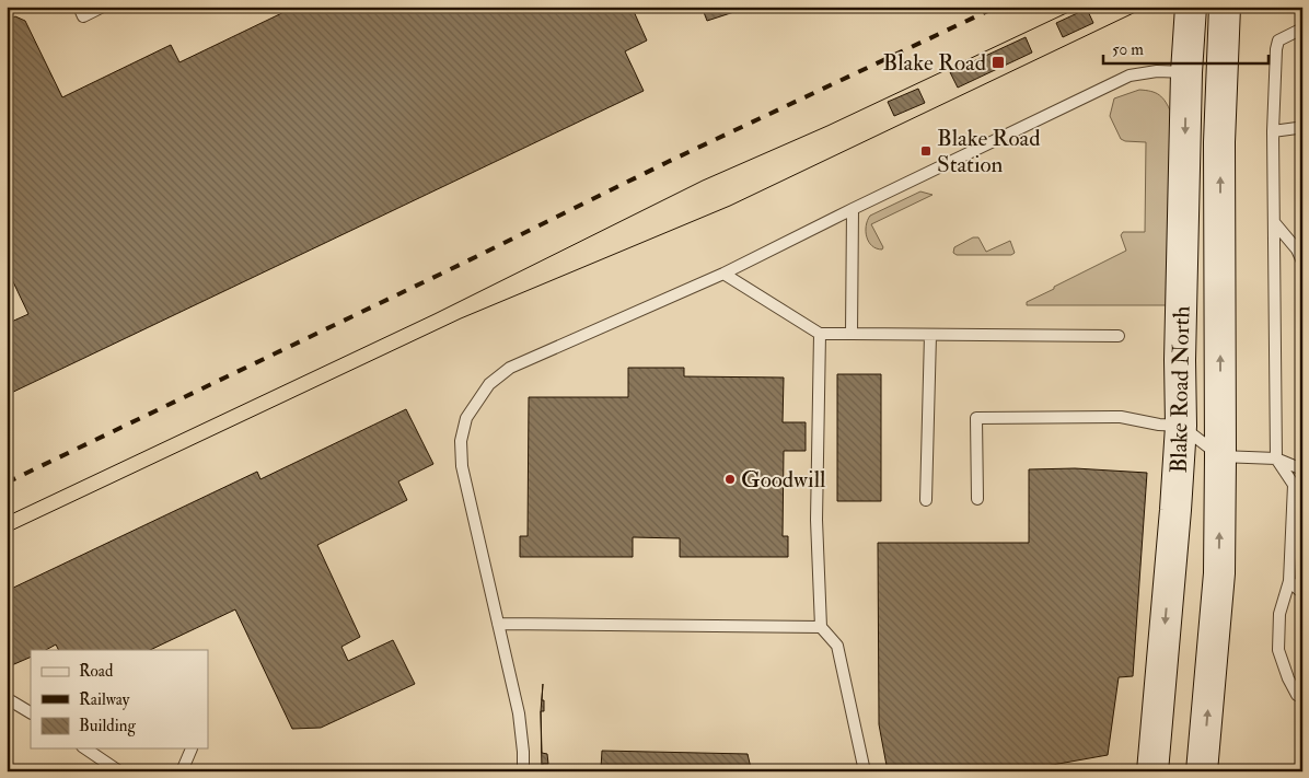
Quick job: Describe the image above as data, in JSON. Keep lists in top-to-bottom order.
{
  "streets": {
    "street": ["Blake Road North"]
  },
  "places": {
    "transit": ["Blake Road", "Blake Road Station"],
    "other": ["Goodwill"]
  },
  "legend": ["Road", "Railway", "Building"],
  "scale_bar": "50 m"
}
